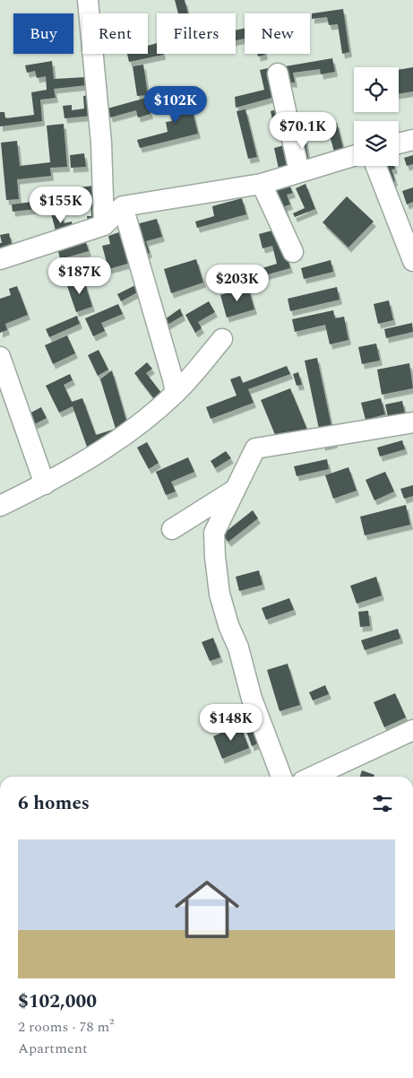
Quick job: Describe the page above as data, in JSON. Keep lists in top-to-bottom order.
{
  "page": {
    "chip": [
      "Buy",
      "Rent",
      "Filters",
      "New"
    ],
    "price": [
      "$102K",
      "$70.1K",
      "$155K",
      "$187K",
      "$203K",
      "$148K"
    ],
    "heading": "6 homes",
    "list": [
      {
        "name": "$102,000",
        "note": "2 rooms · 78 m² · Apartment"
      }
    ]
  }
}
